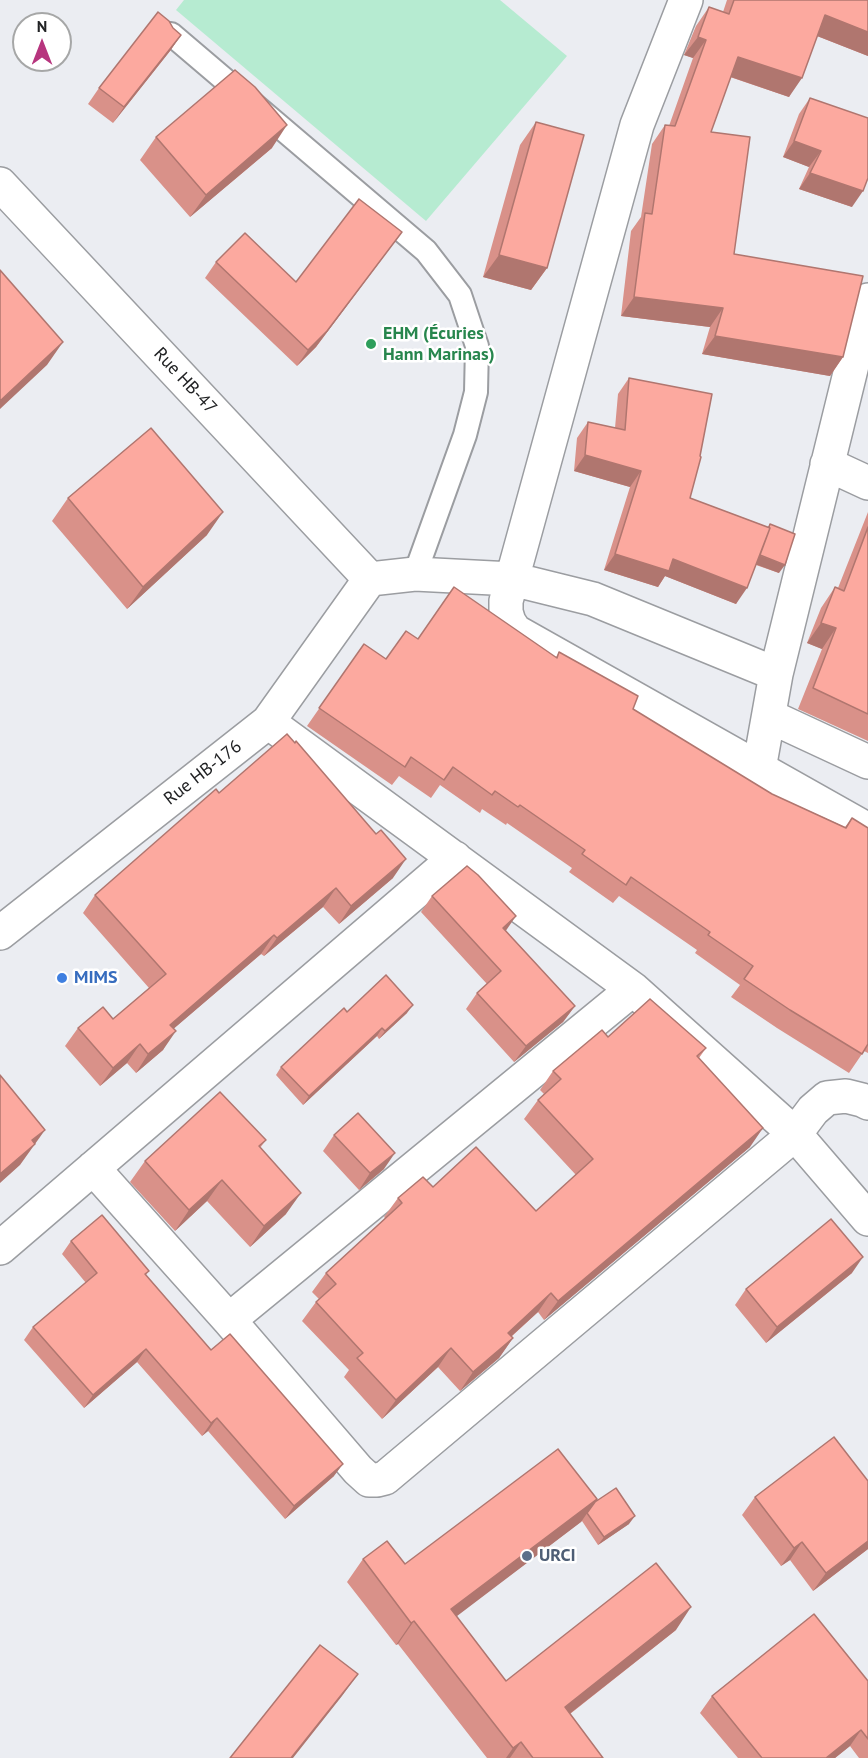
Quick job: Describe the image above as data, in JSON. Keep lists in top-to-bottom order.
{
  "streets": {
    "street": ["Rue HB-47", "Rue HB-176"]
  },
  "crossings": [
    ["Rue HB-47", "Rue HB-176"]
  ],
  "places": ["EHM (Écuries Hann Marinas)", "MIMS", "URCI"],
  "north": "top"
}
